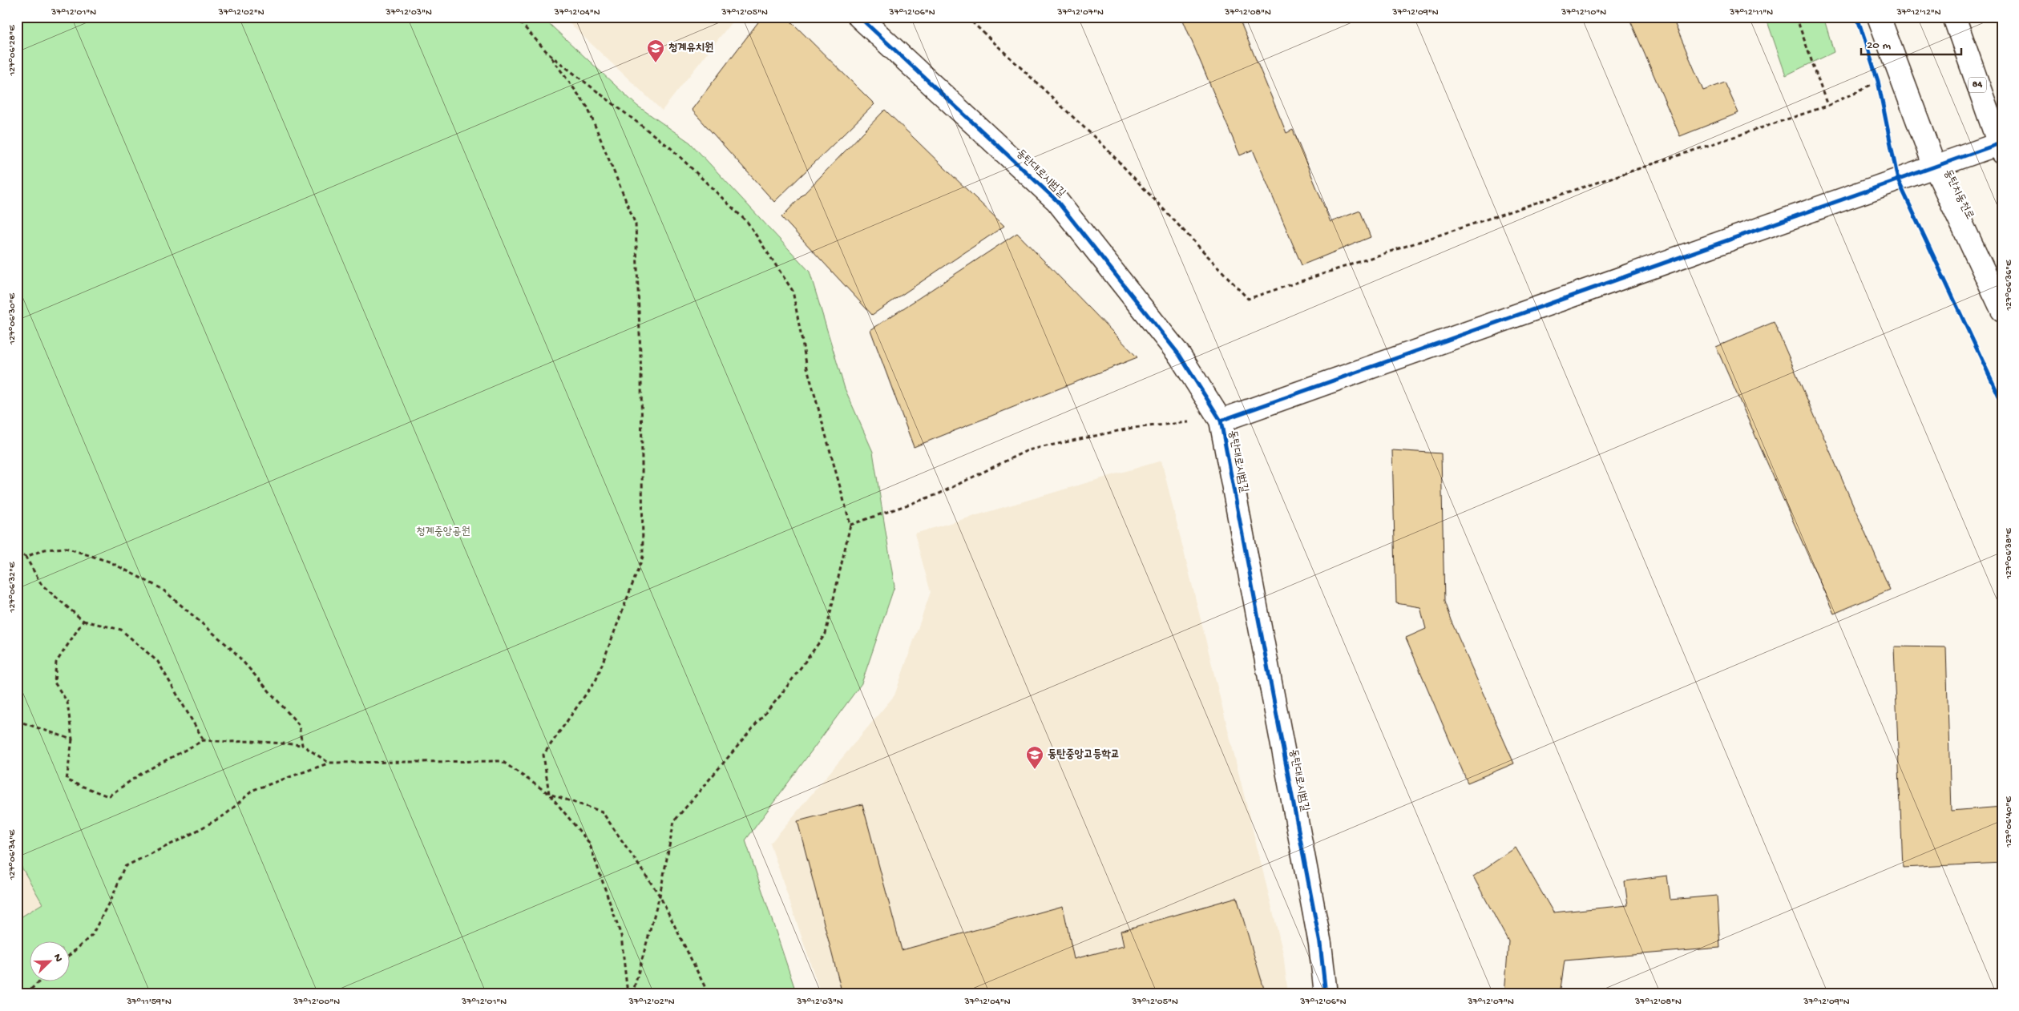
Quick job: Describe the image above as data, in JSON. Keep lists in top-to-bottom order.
{
  "streets": {
    "street": ["84", "동탄대로시범길", "동탄치동천로"]
  },
  "parks": ["청계중앙공원"],
  "places": {
    "school or university": ["청계유치원", "동탄중앙고등학교"]
  },
  "scale_bar": "20 m",
  "north": "top right",
  "coordinates": [
    "37°12'01\"N",
    "37°12'02\"N",
    "37°12'03\"N",
    "37°12'04\"N",
    "37°12'05\"N",
    "37°12'06\"N",
    "37°12'07\"N",
    "37°12'08\"N",
    "37°12'09\"N",
    "37°12'10\"N",
    "37°12'11\"N",
    "37°12'12\"N",
    "127°06'28\"E",
    "127°06'36\"E",
    "127°06'30\"E",
    "127°06'38\"E",
    "127°06'32\"E",
    "127°06'40\"E",
    "127°06'34\"E",
    "37°11'59\"N",
    "37°12'00\"N"
  ]
}
